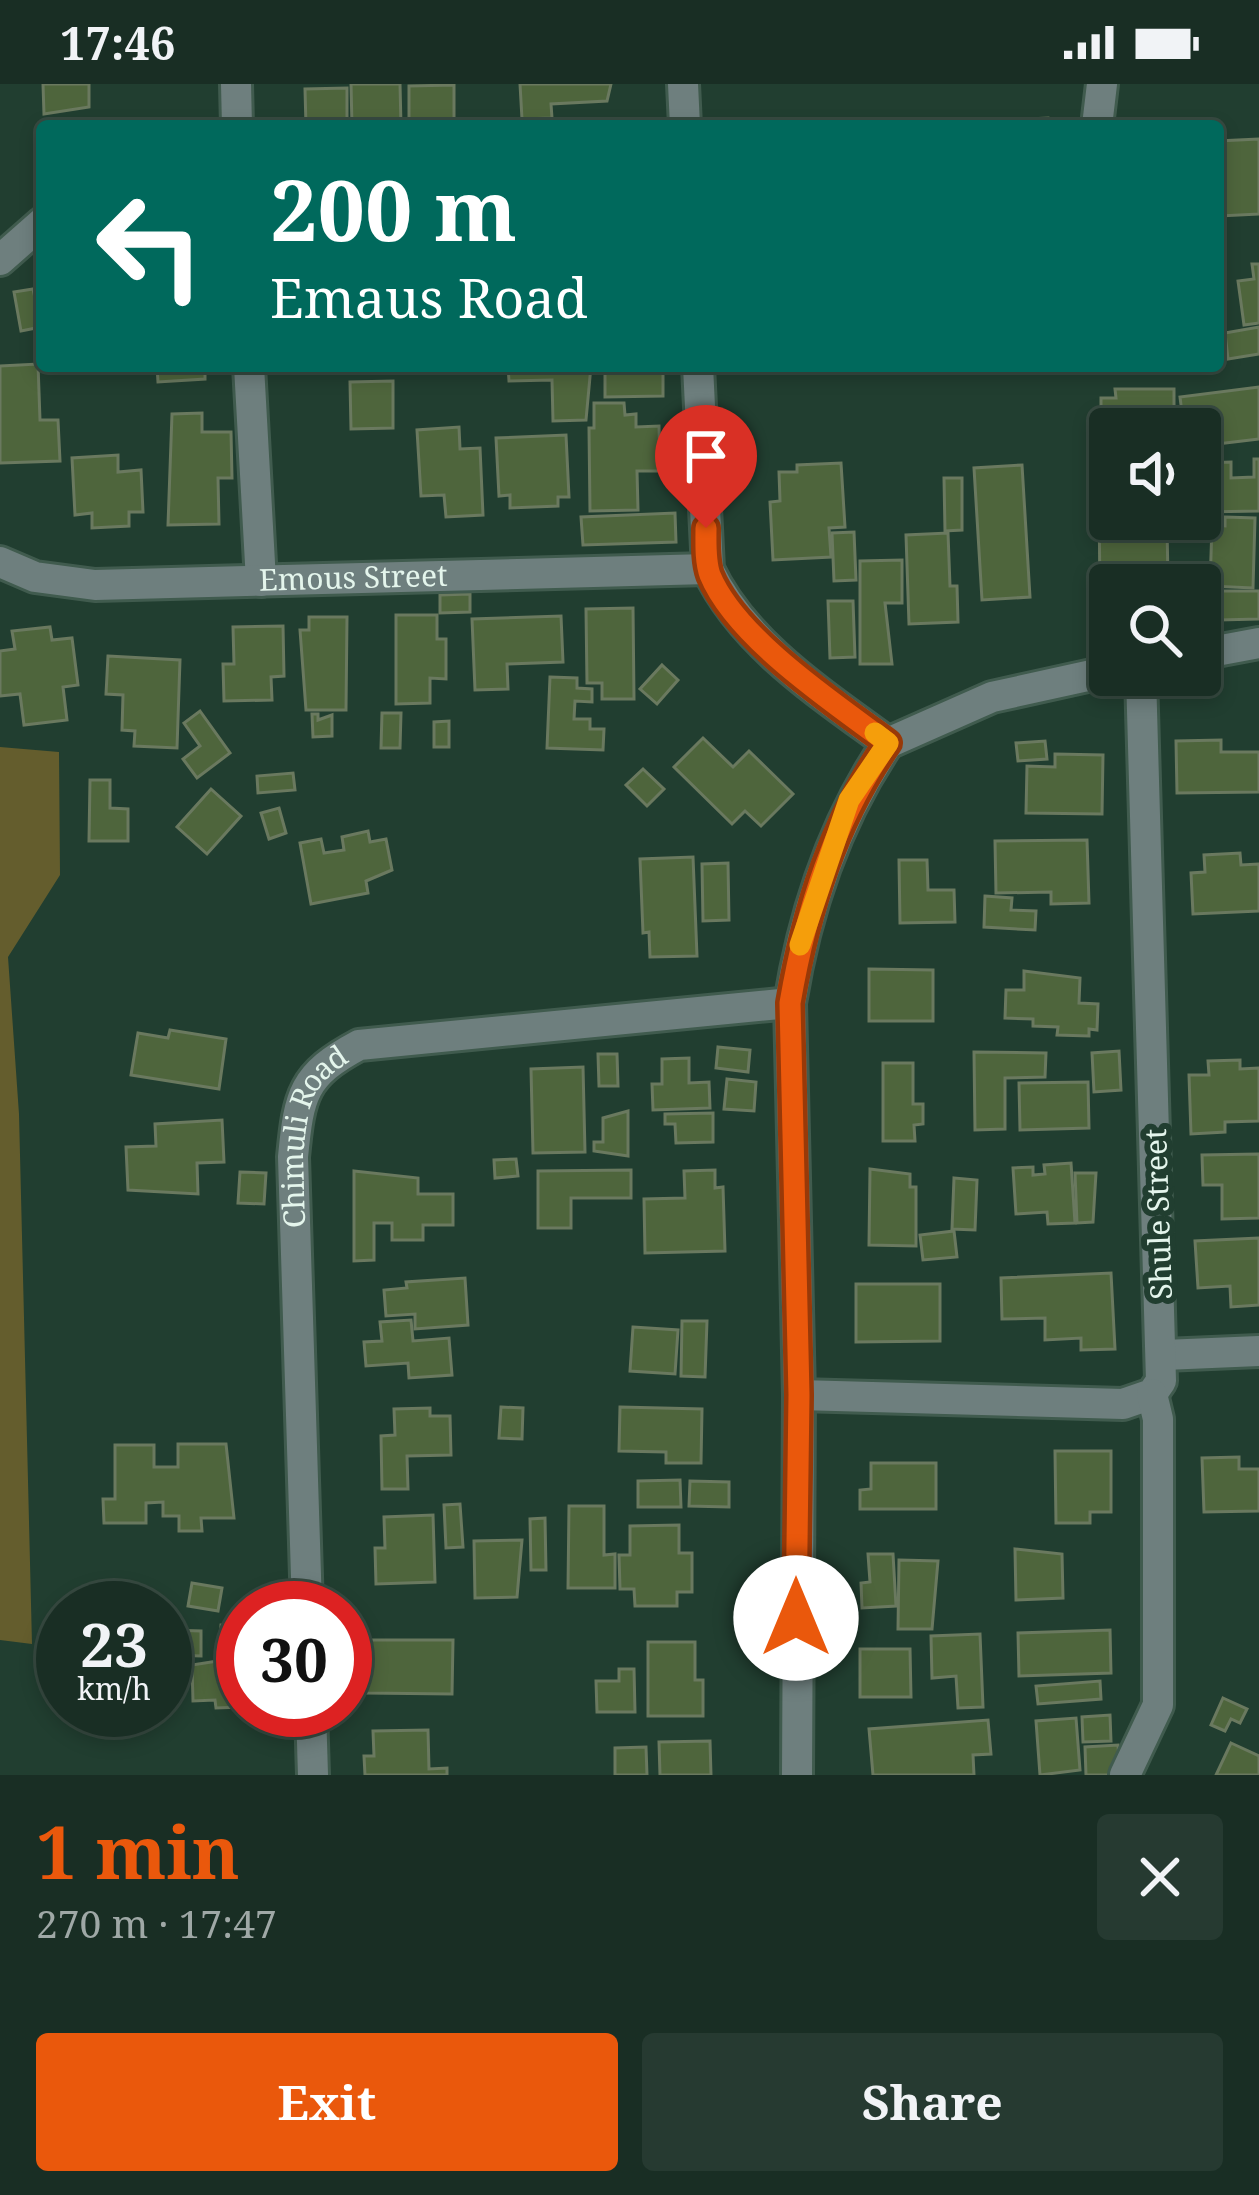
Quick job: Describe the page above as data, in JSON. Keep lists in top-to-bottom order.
{
  "streets": {
    "street": ["Emous Street", "Chimuli Road", "Shule Street"]
  },
  "page": {
    "status": "17:46",
    "turn": ["200 m", "Emaus Road"],
    "speed": "23 km/h",
    "limit": "30",
    "heading": ["1 min", "270 m · 17:47"],
    "buttons": ["Exit", "Share"]
  }
}
